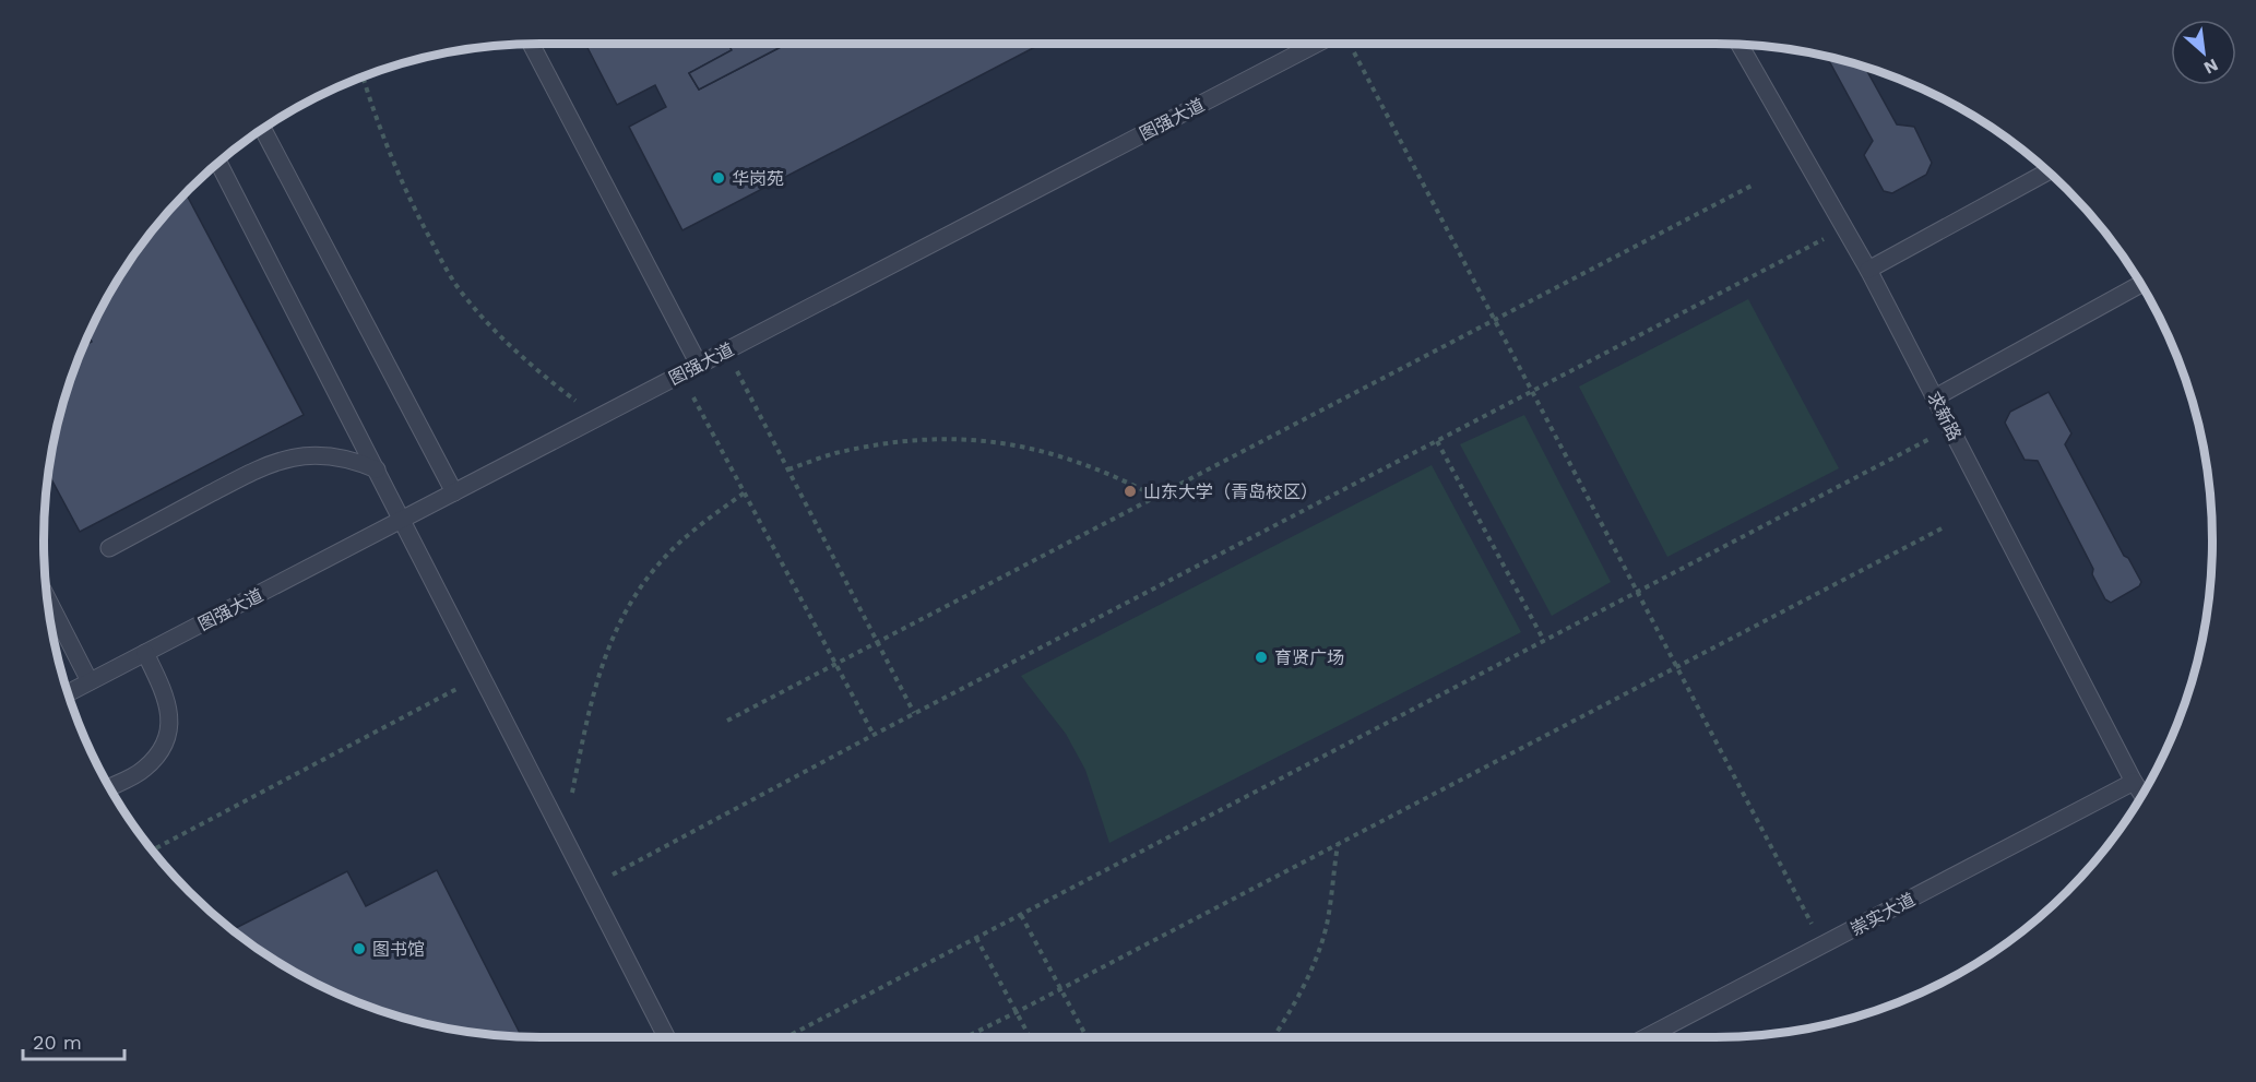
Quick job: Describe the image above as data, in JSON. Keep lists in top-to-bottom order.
{
  "streets": {
    "lane": ["图强大道", "求新路", "崇实大道"]
  },
  "crossings": [
    ["求新路", "崇实大道"]
  ],
  "places": [
    "华岗苑",
    "山东大学（青岛校区）",
    "育贤广场",
    "图书馆"
  ],
  "scale_bar": "20 m",
  "north": "bottom right"
}
